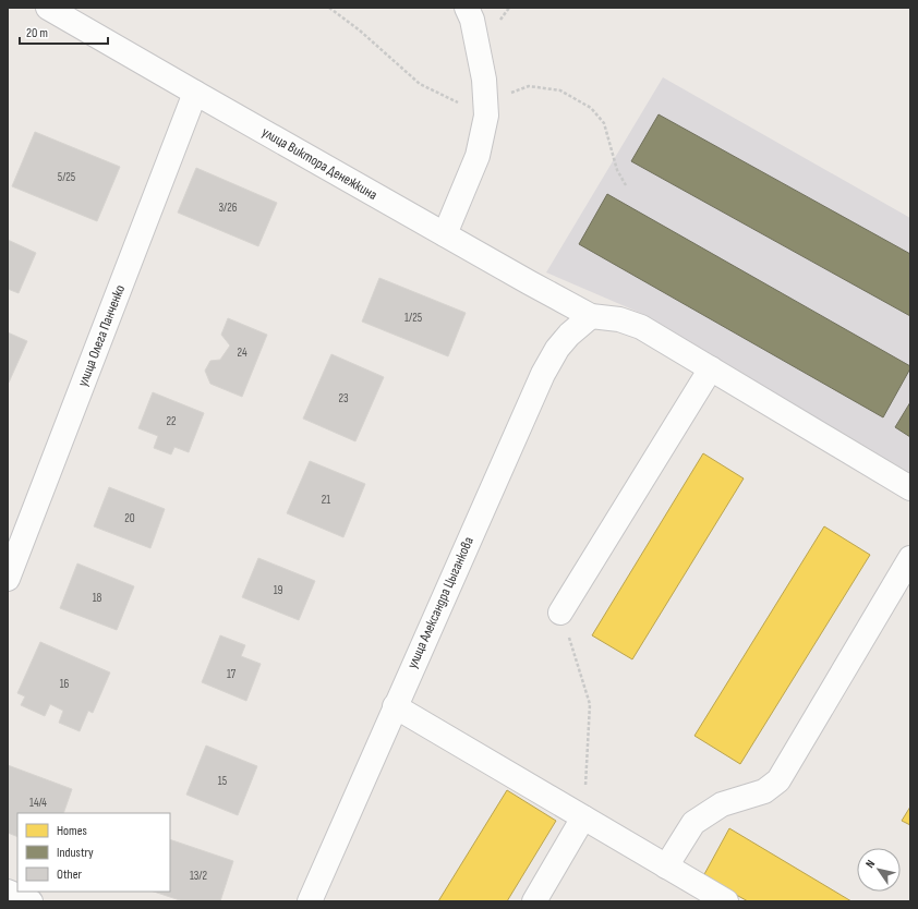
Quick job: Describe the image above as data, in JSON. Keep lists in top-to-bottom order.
{
  "streets": {
    "street": ["улица Виктора Денежкина", "улица Олега Панченко", "улица Александра Цыганкова"]
  },
  "crossings": [
    ["улица Виктора Денежкина", "улица Олега Панченко"],
    ["улица Виктора Денежкина", "улица Александра Цыганкова"]
  ],
  "house_numbers": [
    "5/25",
    "3/26",
    "1/25",
    "24",
    "23",
    "22",
    "21",
    "20",
    "19",
    "18",
    "17",
    "16",
    "15",
    "14/4",
    "13/2"
  ],
  "legend": ["Homes", "Industry", "Other"],
  "scale_bar": "20 m",
  "north": "top left"
}
